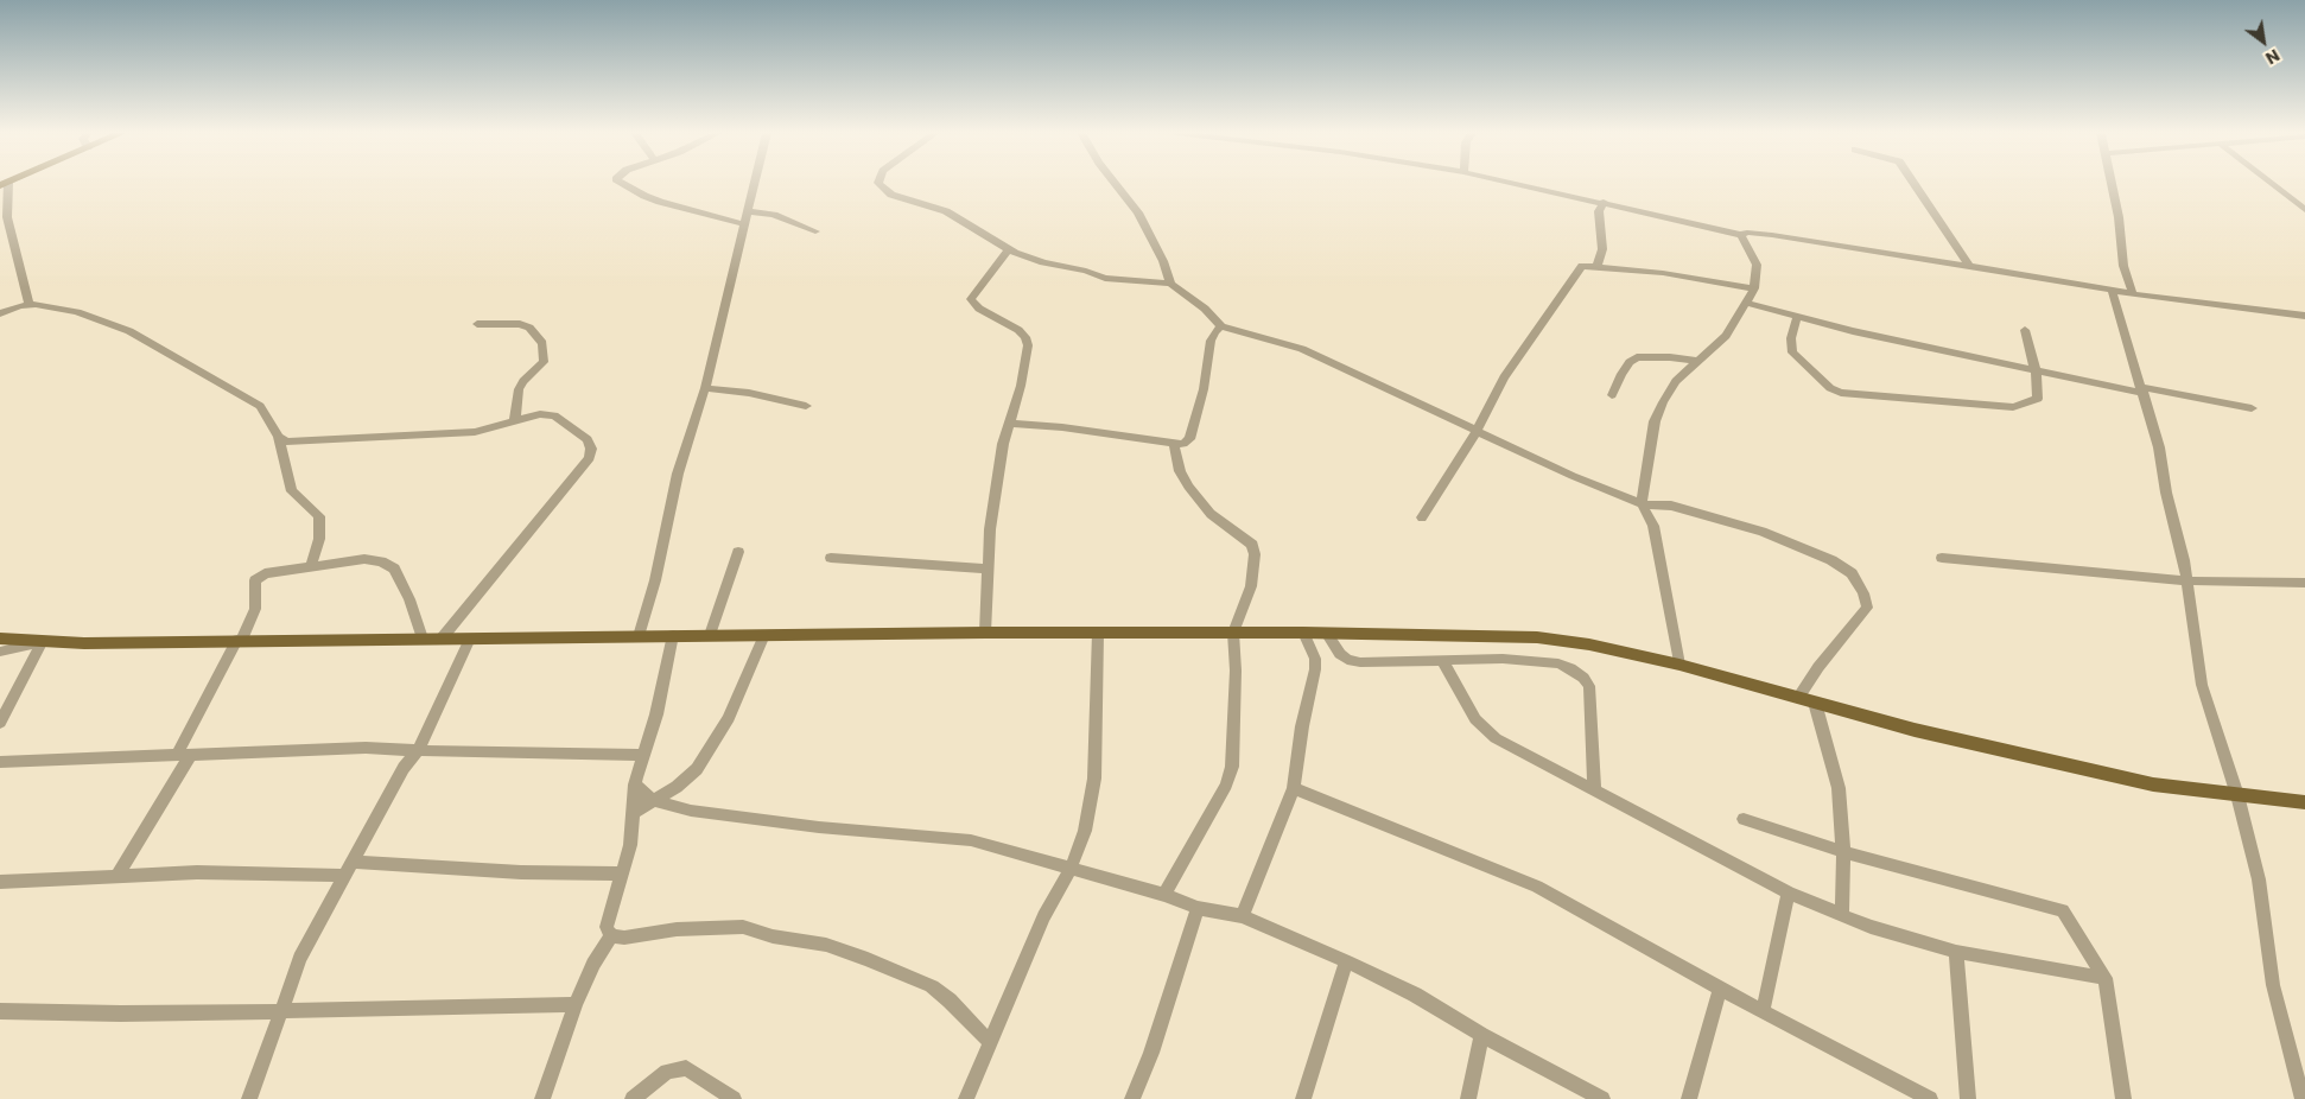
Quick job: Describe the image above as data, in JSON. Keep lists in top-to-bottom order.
{
  "north": "bottom right"
}
